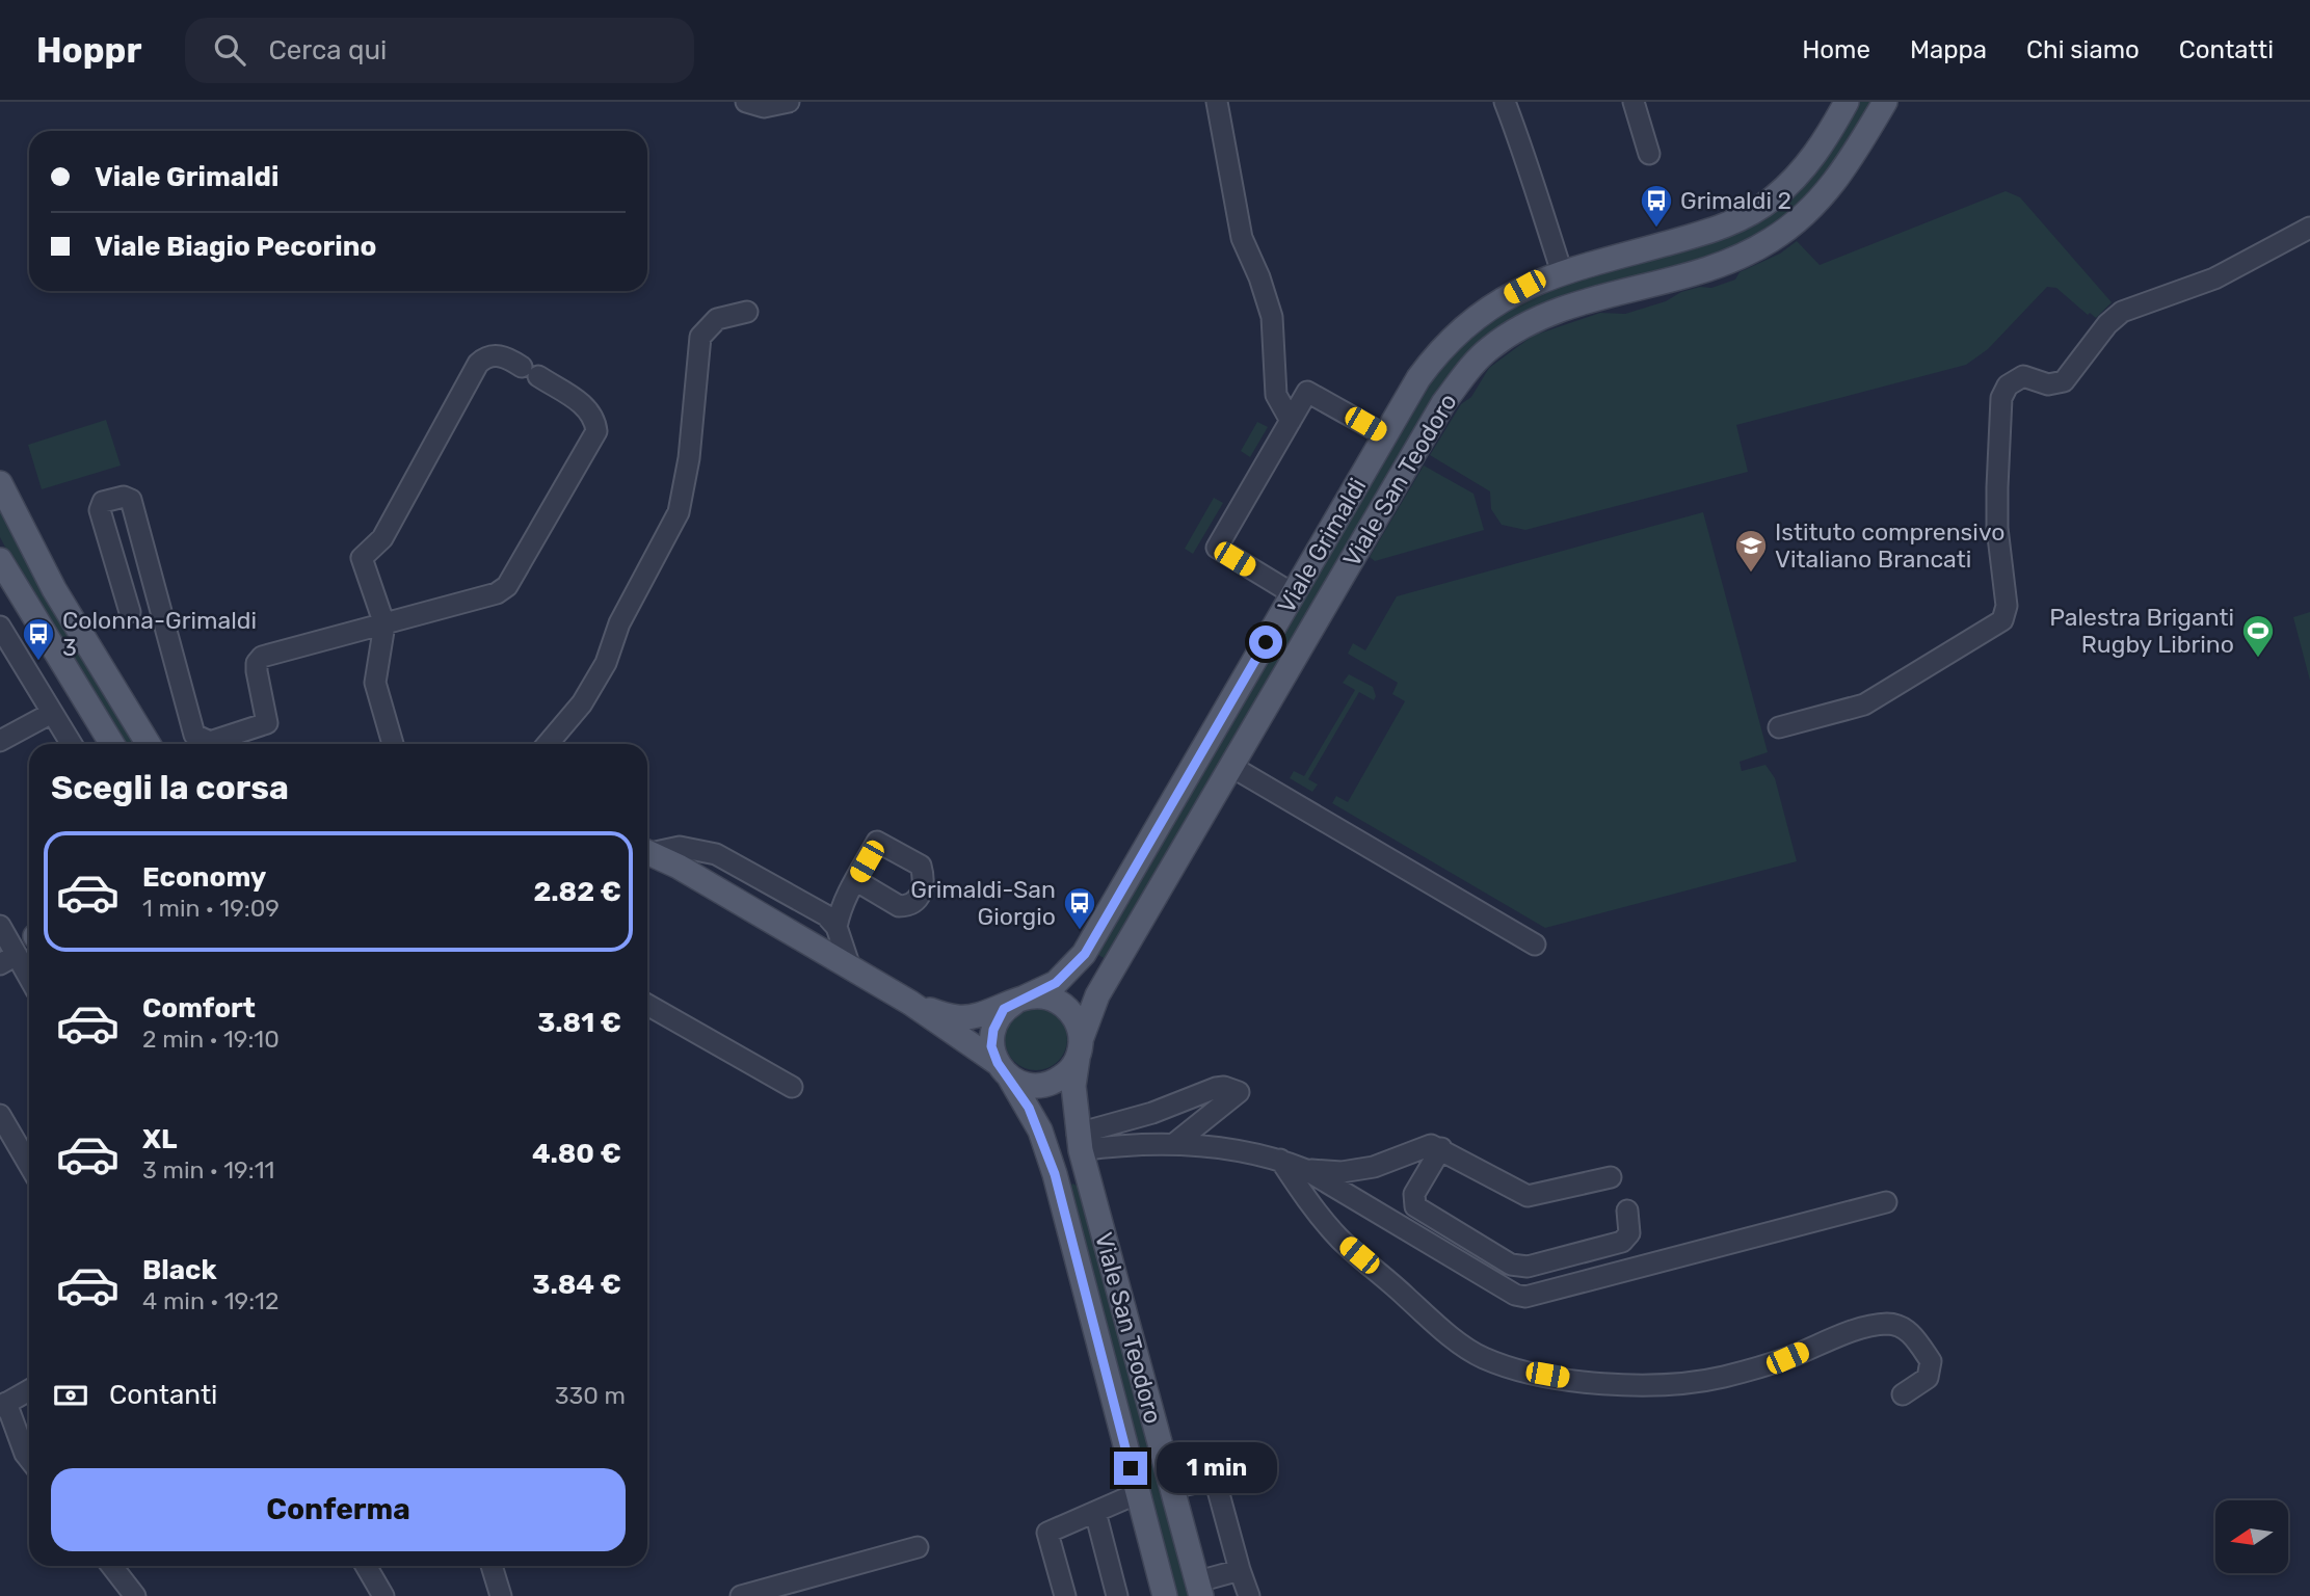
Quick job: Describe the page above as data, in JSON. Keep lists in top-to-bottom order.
{
  "streets": {
    "main road": ["Viale San Teodoro", "Viale Grimaldi"]
  },
  "crossings": [
    ["Viale San Teodoro", "Viale Grimaldi"]
  ],
  "places": {
    "bus stop": ["Grimaldi 2", "Colonna-Grimaldi 3", "Grimaldi-San Giorgio"],
    "school or university": ["Istituto comprensivo Vitaliano Brancati"],
    "sports": ["Palestra Briganti Rugby Librino"]
  },
  "north": "left",
  "page": {
    "header": "Hoppr",
    "search": "Cerca qui",
    "nav": [
      "Home",
      "Mappa",
      "Chi siamo",
      "Contatti"
    ],
    "banner": ["Viale Grimaldi", "Viale Biagio Pecorino"],
    "heading": "Scegli la corsa",
    "list": [
      {
        "name": "Economy",
        "note": "1 min · 19:09",
        "value": "2.82 €"
      },
      {
        "name": "Comfort",
        "note": "2 min · 19:10",
        "value": "3.81 €"
      },
      {
        "name": "XL",
        "note": "3 min · 19:11",
        "value": "4.80 €"
      },
      {
        "name": "Black",
        "note": "4 min · 19:12",
        "value": "3.84 €"
      }
    ],
    "pay": ["Contanti", "330 m"],
    "bubble": "1 min",
    "buttons": "Conferma"
  }
}
